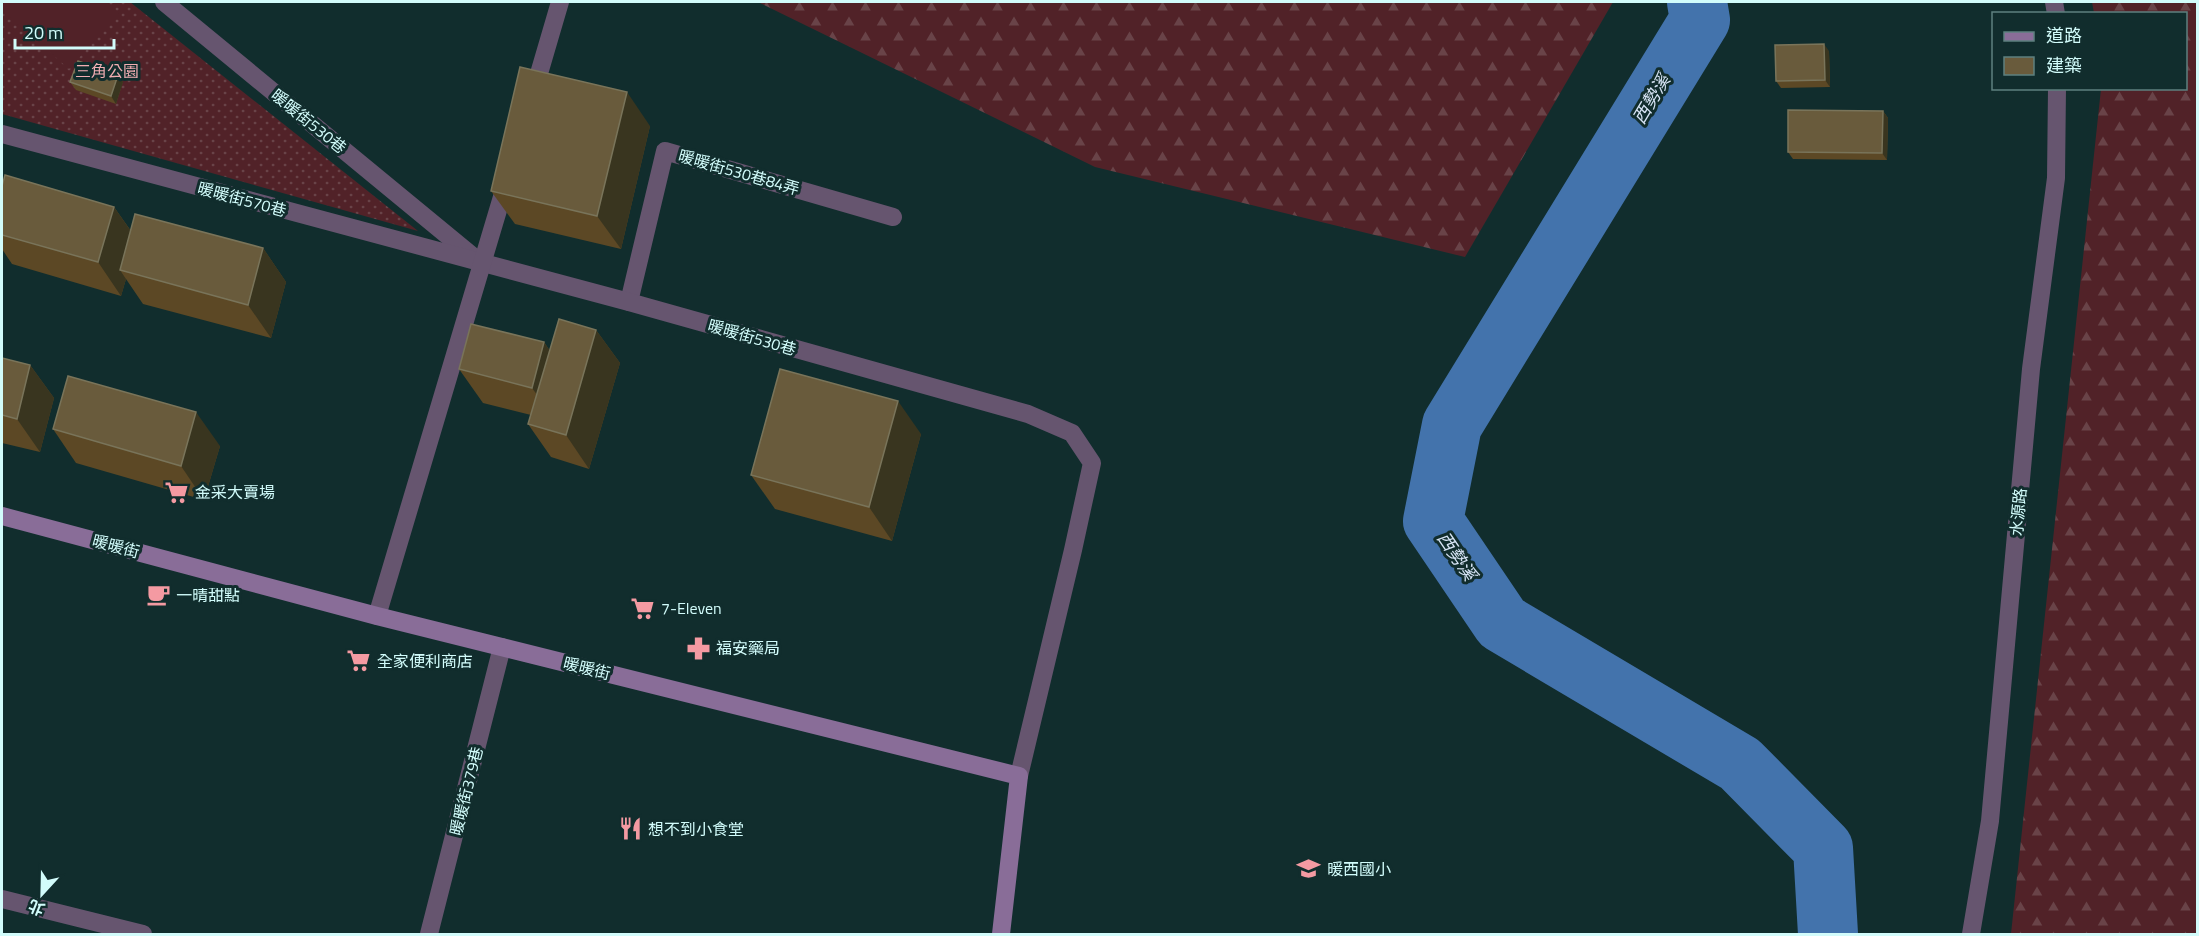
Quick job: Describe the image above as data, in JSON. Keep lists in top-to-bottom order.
{
  "streets": {
    "street": [
      "暖暖街530巷",
      "暖暖街530巷84弄",
      "暖暖街570巷",
      "水源路",
      "暖暖街",
      "暖暖街379巷"
    ]
  },
  "crossings": [
    ["暖暖街530巷", "暖暖街530巷84弄"],
    ["暖暖街530巷", "暖暖街570巷"],
    ["暖暖街530巷", "暖暖街"],
    ["暖暖街", "暖暖街379巷"]
  ],
  "water": ["西勢溪"],
  "parks": ["三角公園"],
  "places": {
    "supermarket": ["金采大賣場", "7-Eleven", "全家便利商店"],
    "cafe": ["一晴甜點"],
    "pharmacy": ["福安藥局"],
    "restaurant": ["想不到小食堂"],
    "school or university": ["暖西國小"]
  },
  "legend": ["道路", "建築"],
  "scale_bar": "20 m",
  "north": "bottom"
}
